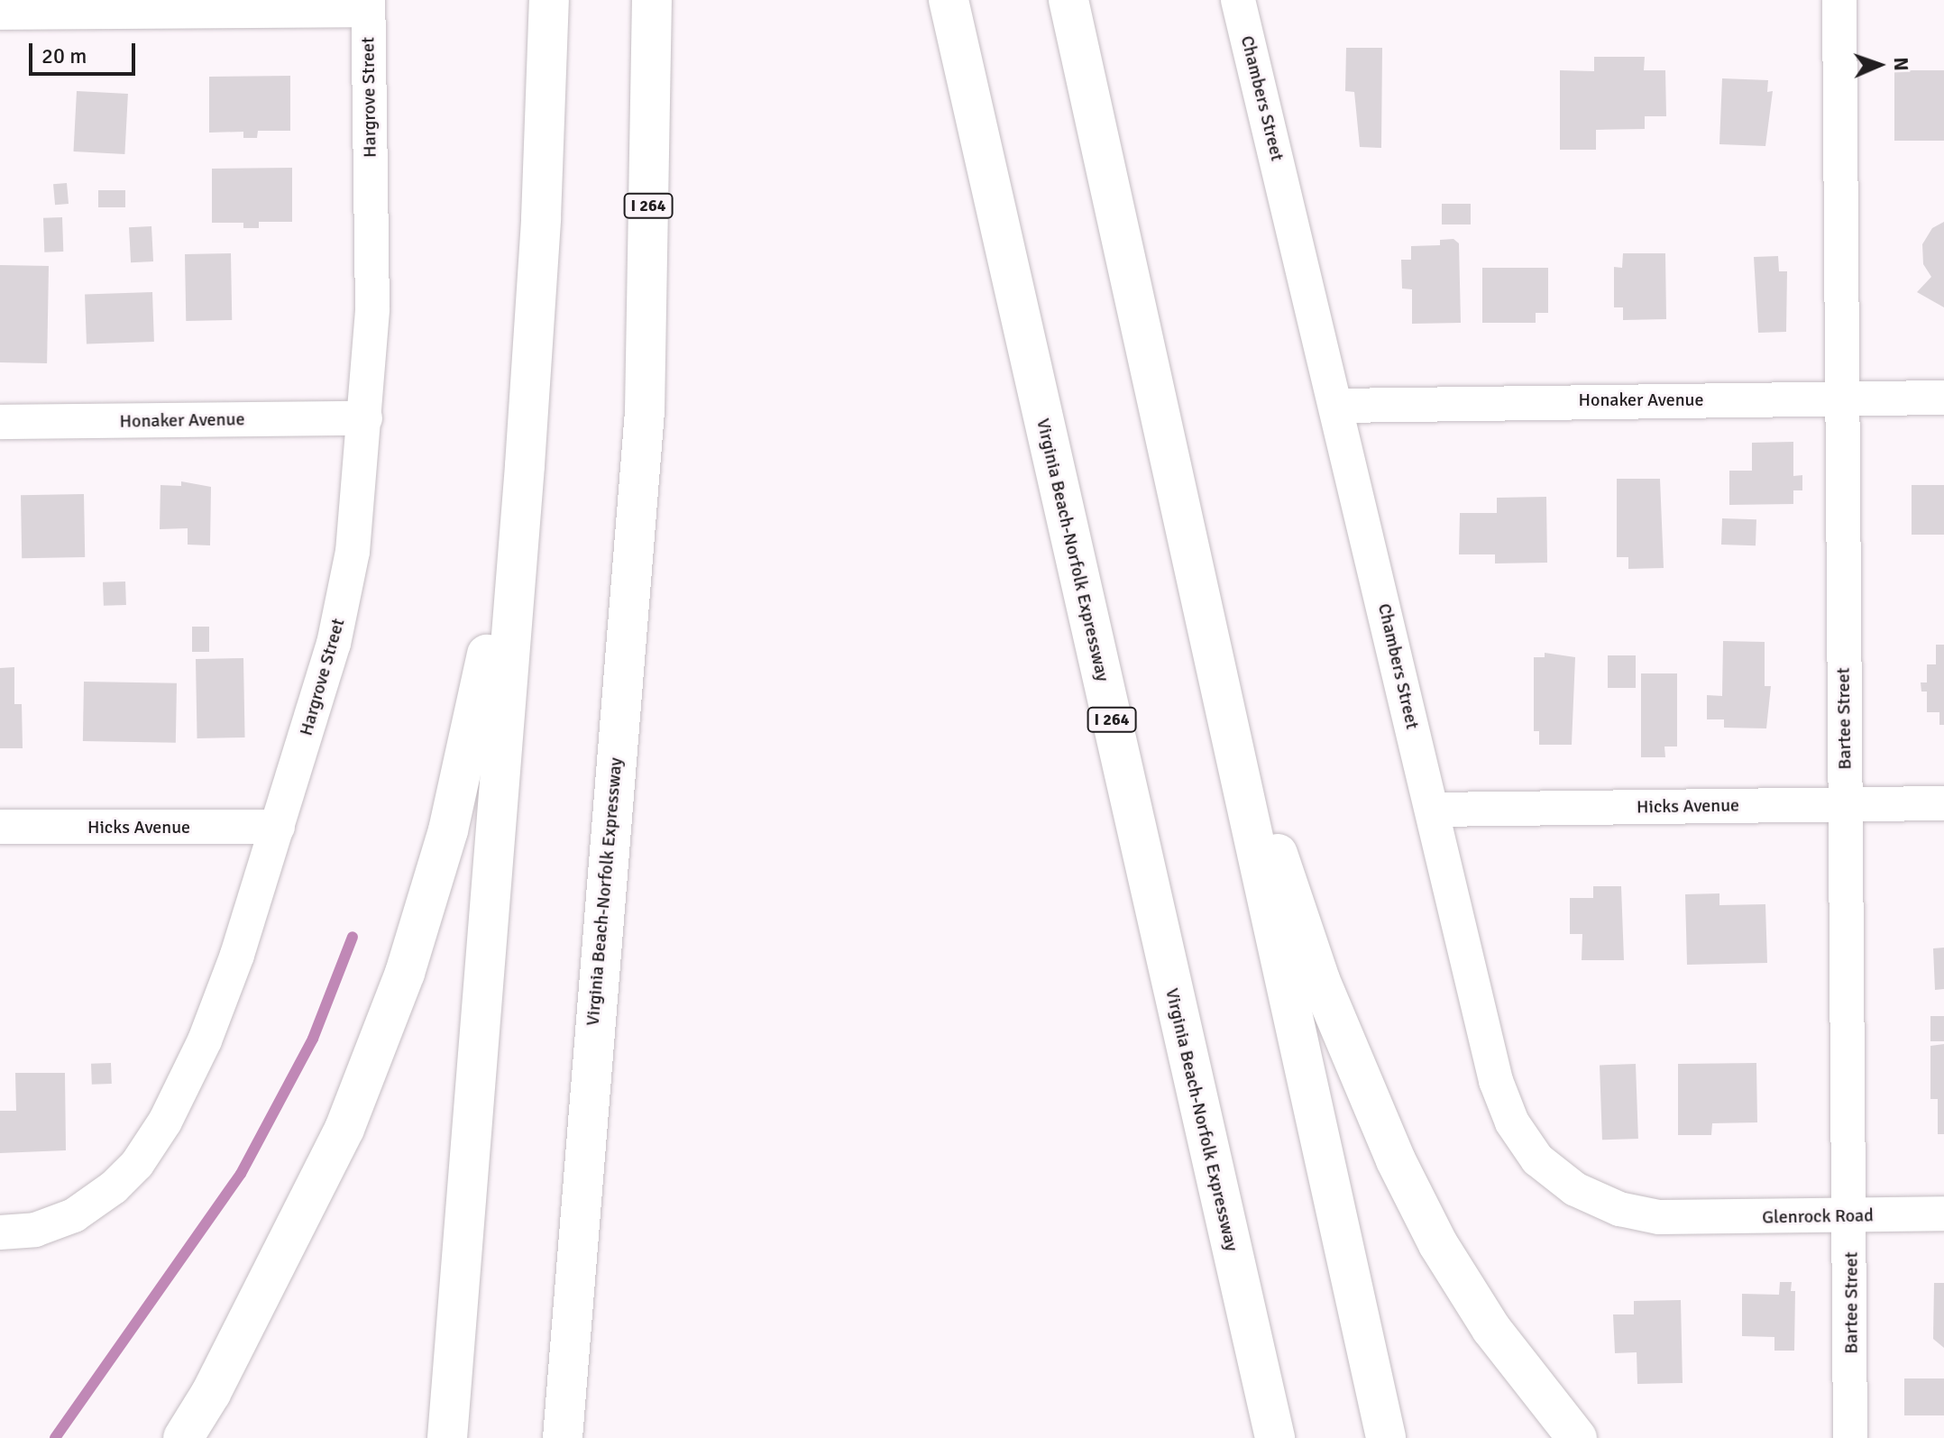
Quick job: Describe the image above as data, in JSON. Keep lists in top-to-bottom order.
{
  "streets": {
    "highway": ["I 264", "Virginia Beach-Norfolk Expressway"],
    "street": [
      "Hargrove Street",
      "Chambers Street",
      "Honaker Avenue",
      "Bartee Street",
      "Hicks Avenue",
      "Glenrock Road"
    ]
  },
  "crossings": [
    ["Hargrove Street", "Honaker Avenue"],
    ["Hargrove Street", "Hicks Avenue"],
    ["Chambers Street", "Honaker Avenue"],
    ["Chambers Street", "Hicks Avenue"],
    ["Chambers Street", "Glenrock Road"],
    ["Honaker Avenue", "Bartee Street"],
    ["Bartee Street", "Hicks Avenue"],
    ["Bartee Street", "Glenrock Road"]
  ],
  "scale_bar": "20 m",
  "north": "right"
}
